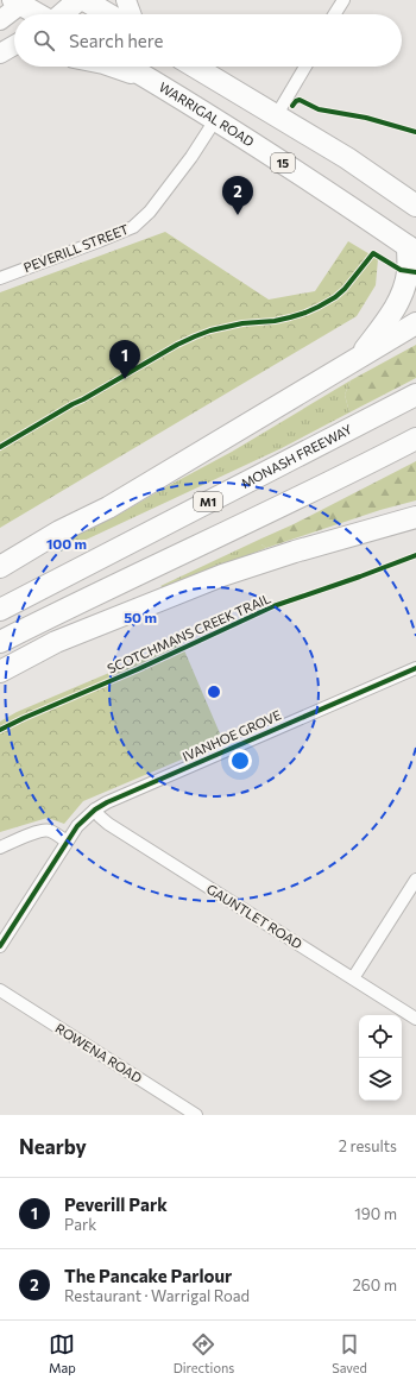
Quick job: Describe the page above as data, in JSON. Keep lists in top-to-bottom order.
{
  "streets": {
    "highway": [
      "WARRIGAL ROAD",
      "15",
      "MONASH FREEWAY",
      "M1"
    ],
    "street": [
      "PEVERILL STREET",
      "IVANHOE GROVE",
      "GAUNTLET ROAD",
      "ROWENA ROAD"
    ],
    "cycle path": ["SCOTCHMANS CREEK TRAIL"]
  },
  "crossings": [
    ["WARRIGAL ROAD", "PEVERILL STREET"],
    ["IVANHOE GROVE", "GAUNTLET ROAD"]
  ],
  "page": {
    "search": "Search here",
    "pins": ["2", "1"],
    "heading": ["Nearby", "2 results"],
    "list": [
      {
        "mark": "1",
        "name": "Peverill Park",
        "note": "Park",
        "value": "190 m"
      },
      {
        "mark": "2",
        "name": "The Pancake Parlour",
        "note": "Restaurant · Warrigal Road",
        "value": "260 m"
      }
    ],
    "nav": ["Map", "Directions", "Saved"]
  },
  "rings": ["100 m", "50 m"]
}
